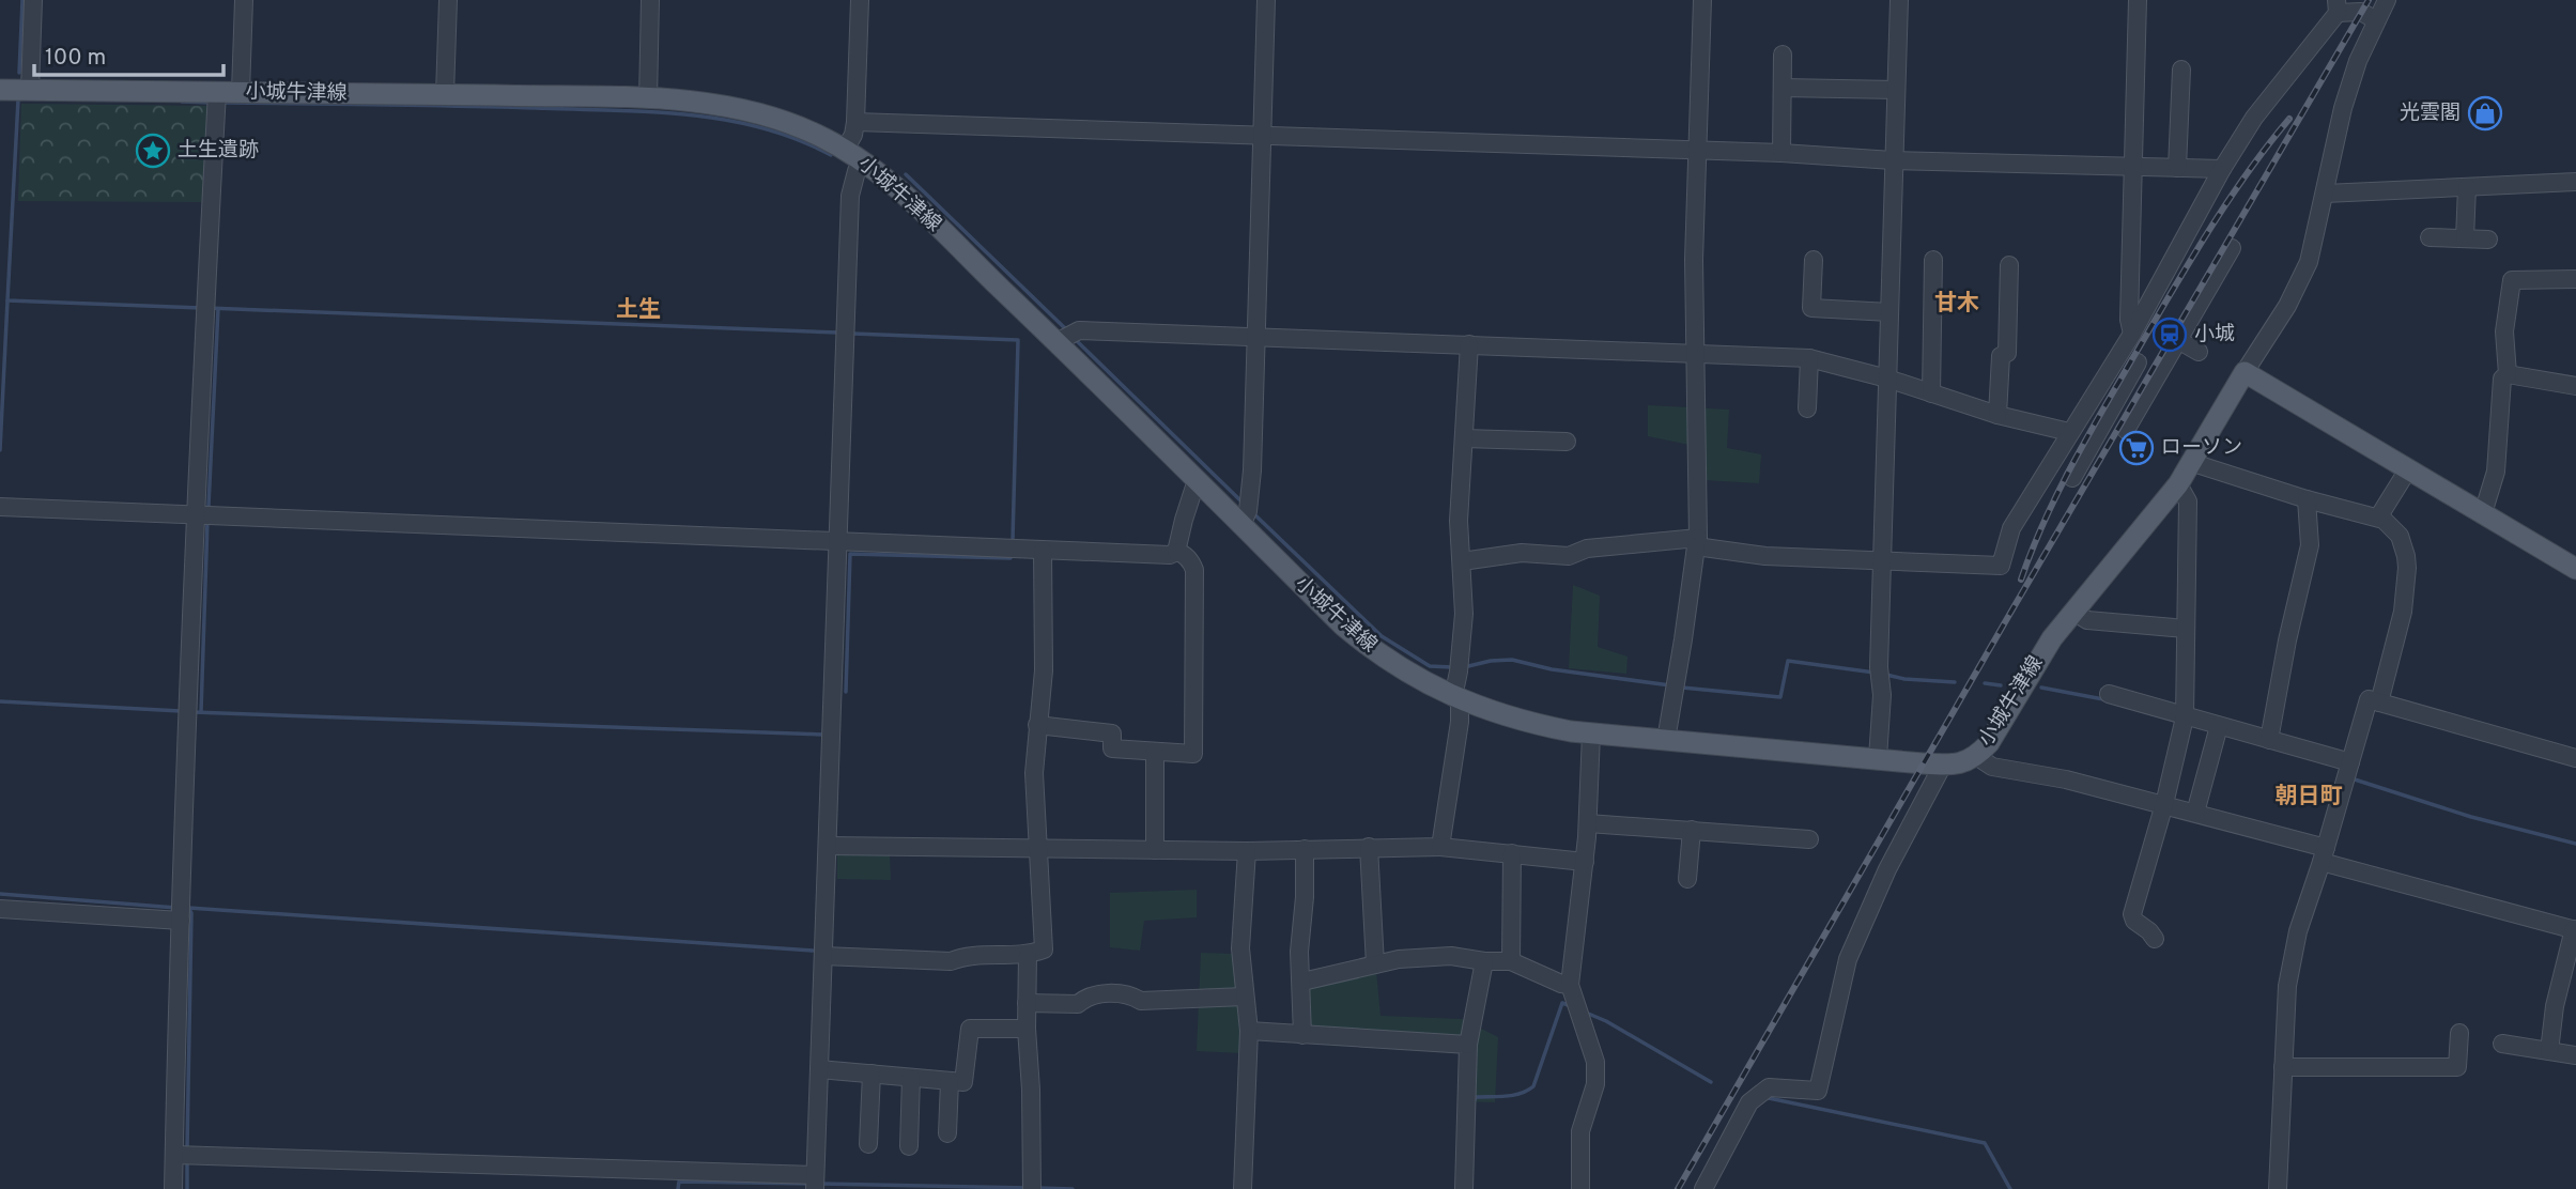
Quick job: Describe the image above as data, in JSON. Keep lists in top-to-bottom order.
{
  "streets": {
    "main road": ["小城牛津線"]
  },
  "districts": ["甘木", "土生", "朝日町"],
  "places": {
    "shop": ["光雲閣"],
    "place": ["土生遺跡"],
    "station": ["小城"],
    "supermarket": ["ローソン"]
  },
  "scale_bar": "100 m"
}
